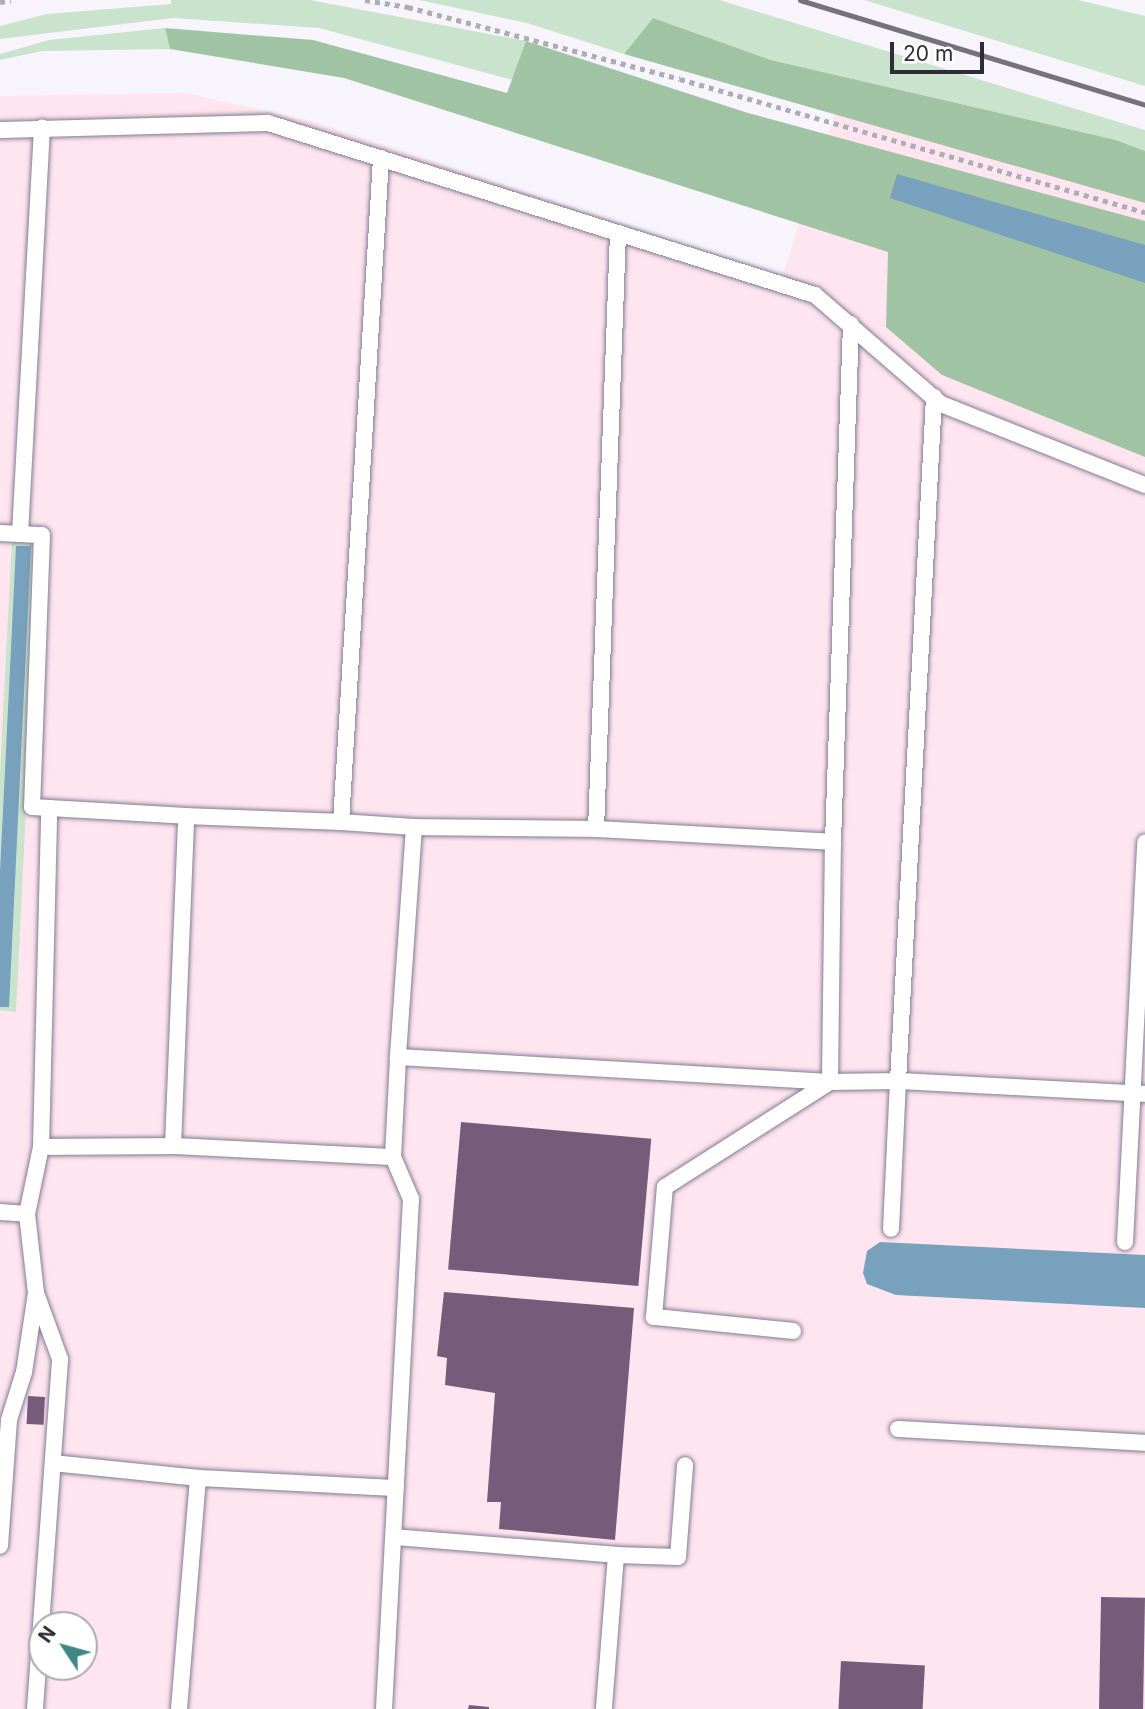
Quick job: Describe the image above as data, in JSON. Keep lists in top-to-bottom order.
{
  "scale_bar": "20 m",
  "north": "top left"
}
